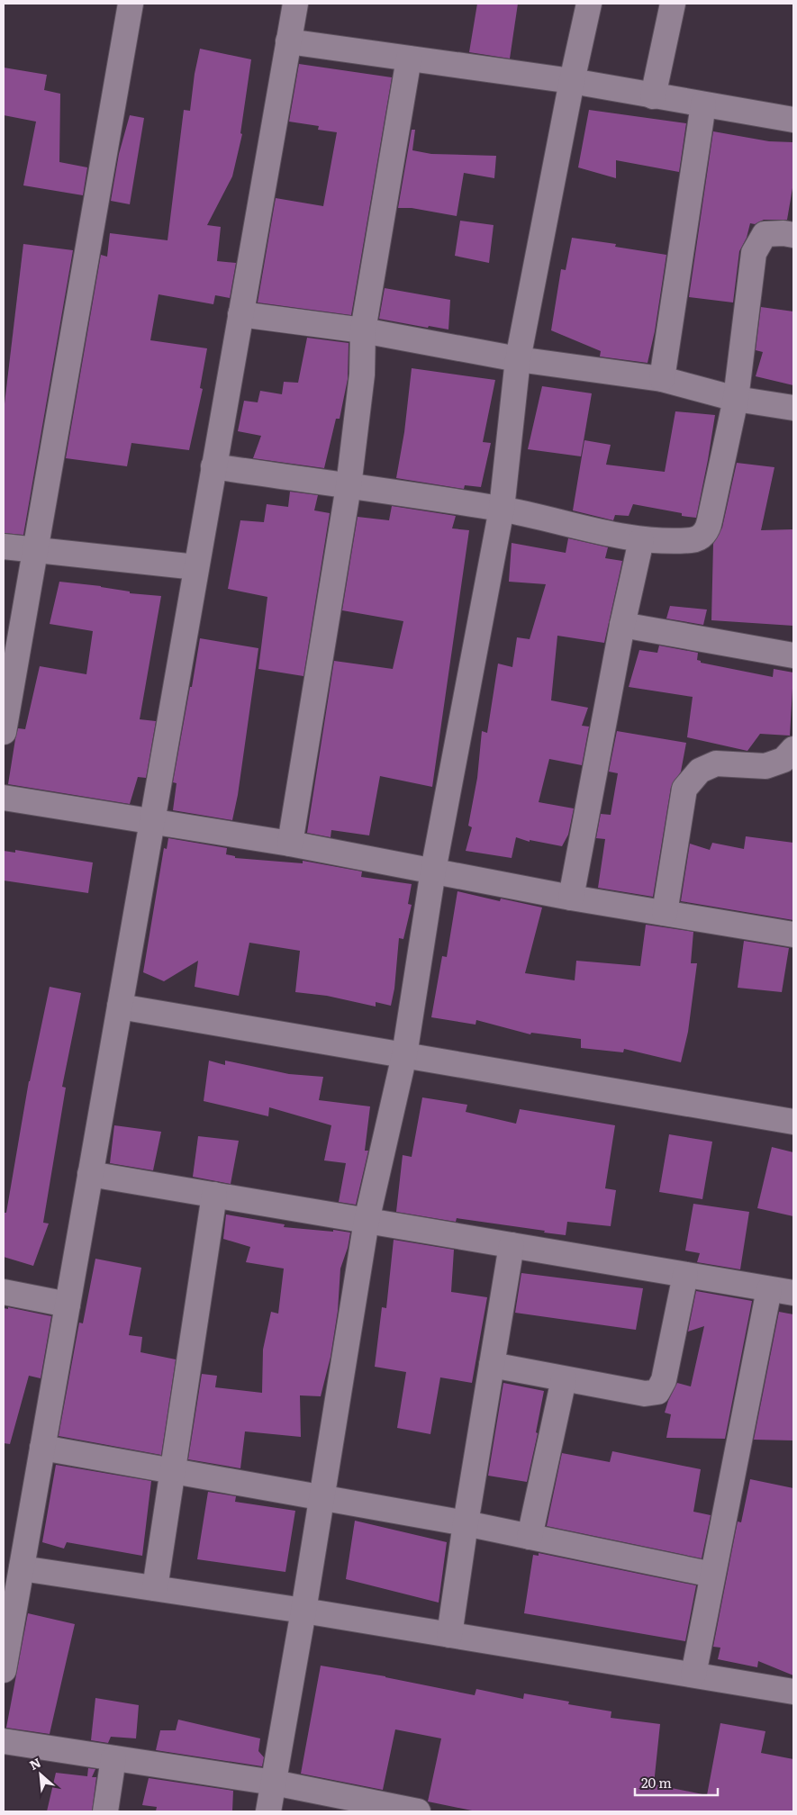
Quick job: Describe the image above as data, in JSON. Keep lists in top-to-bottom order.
{
  "scale_bar": "20 m",
  "north": "top left"
}
